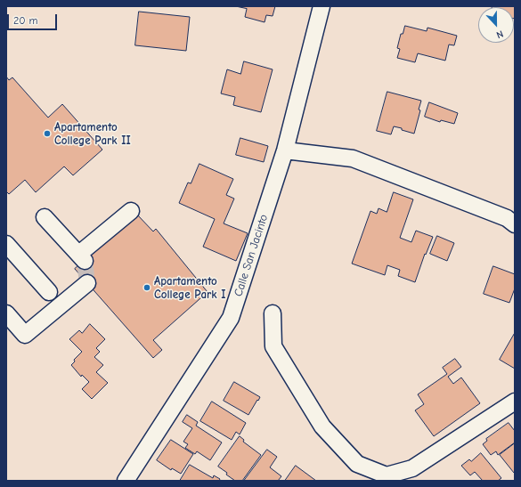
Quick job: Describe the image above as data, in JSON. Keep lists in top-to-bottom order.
{
  "streets": {
    "street": ["Calle San Jacinto"]
  },
  "places": ["Apartamento College Park II", "Apartamento College Park I"],
  "scale_bar": "20 m",
  "north": "bottom"
}
